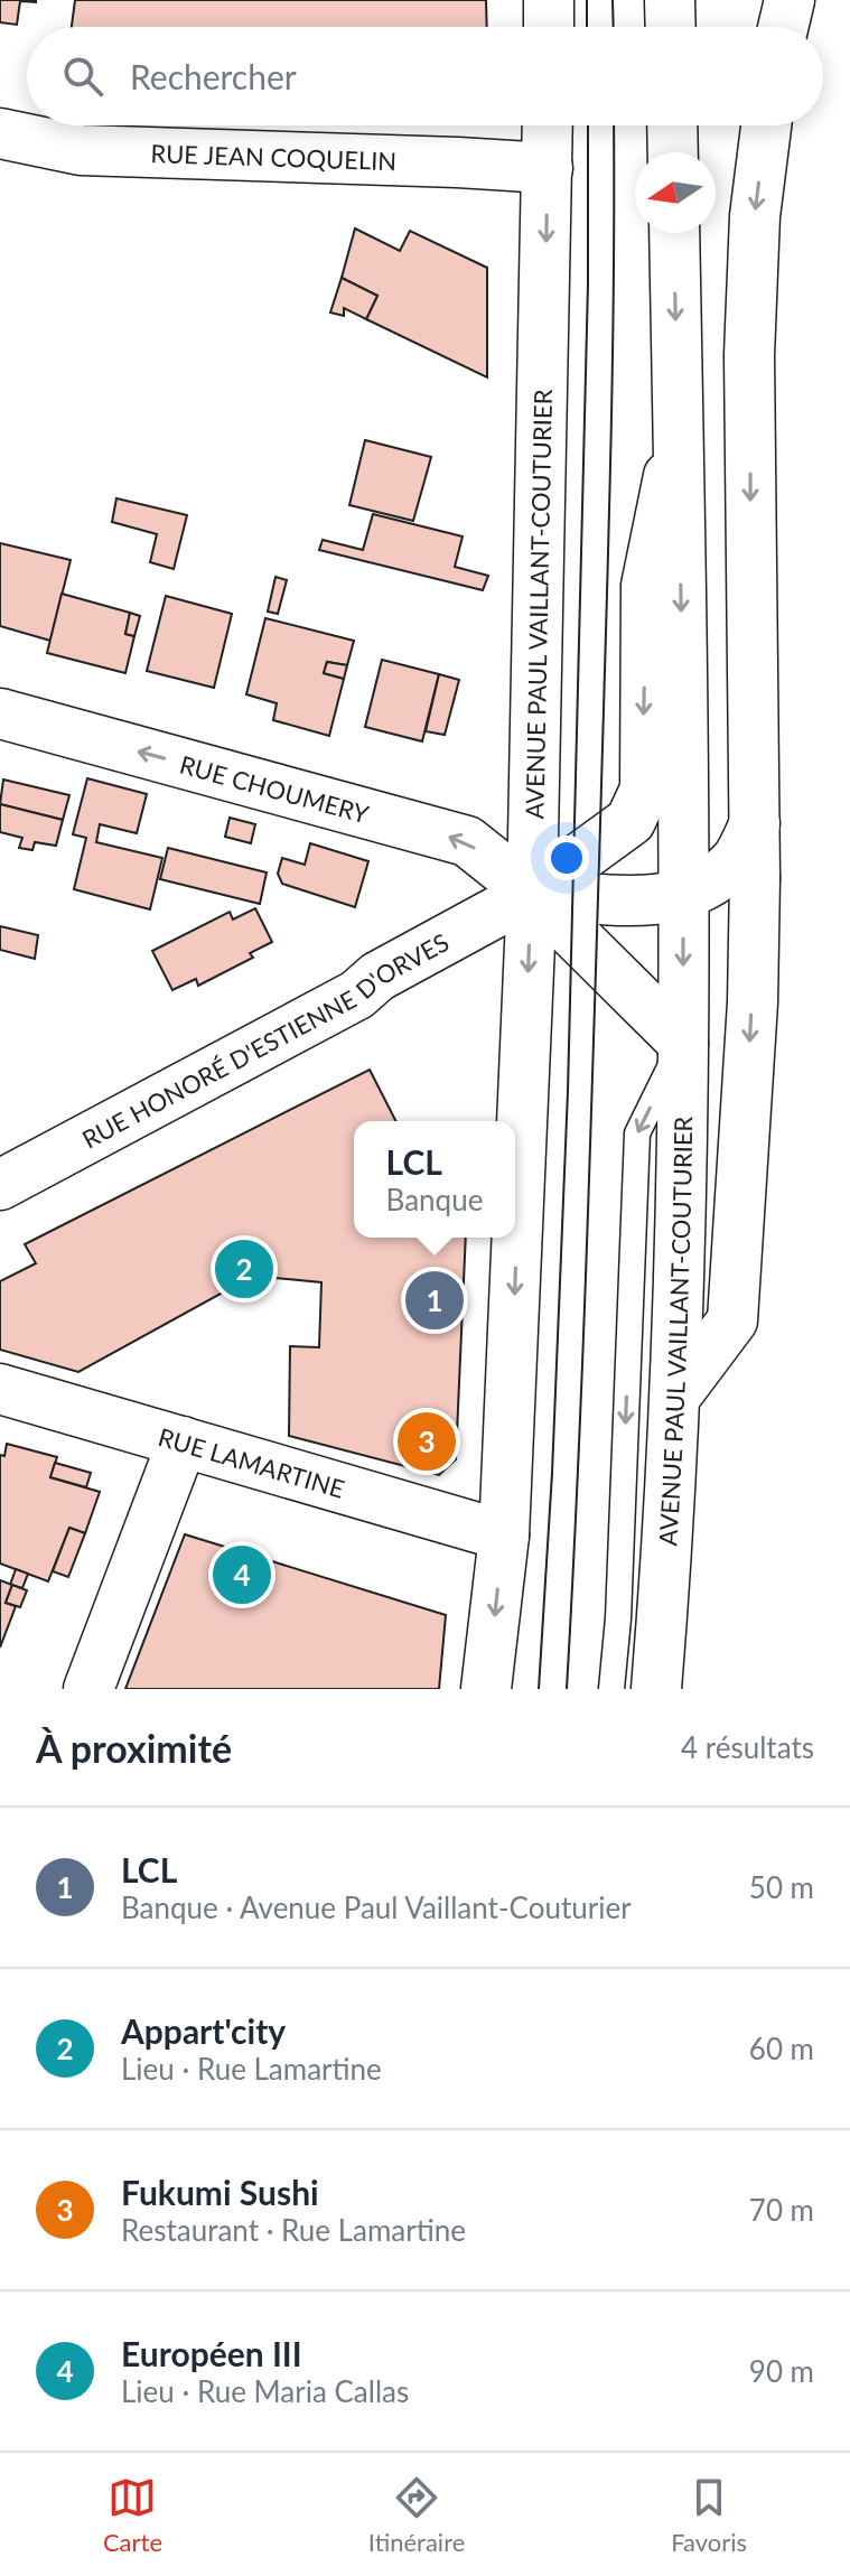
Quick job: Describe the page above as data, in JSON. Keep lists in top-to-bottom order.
{
  "streets": {
    "main road": [
      "RUE JEAN COQUELIN",
      "AVENUE PAUL VAILLANT-COUTURIER",
      "RUE CHOUMERY",
      "RUE HONORÉ D'ESTIENNE D'ORVES",
      "RUE LAMARTINE"
    ]
  },
  "crossings": [
    ["RUE JEAN COQUELIN", "AVENUE PAUL VAILLANT-COUTURIER"],
    ["AVENUE PAUL VAILLANT-COUTURIER", "RUE CHOUMERY"],
    ["AVENUE PAUL VAILLANT-COUTURIER", "RUE HONORÉ D'ESTIENNE D'ORVES"],
    ["AVENUE PAUL VAILLANT-COUTURIER", "RUE LAMARTINE"],
    ["RUE CHOUMERY", "RUE HONORÉ D'ESTIENNE D'ORVES"]
  ],
  "one_way": ["RUE CHOUMERY"],
  "north": "left",
  "page": {
    "search": "Rechercher",
    "popup": ["LCL", "Banque"],
    "pins": [
      "2",
      "1",
      "3",
      "4"
    ],
    "heading": ["À proximité", "4 résultats"],
    "list": [
      {
        "mark": "1",
        "name": "LCL",
        "note": "Banque · Avenue Paul Vaillant-Couturier",
        "value": "50 m"
      },
      {
        "mark": "2",
        "name": "Appart'city",
        "note": "Lieu · Rue Lamartine",
        "value": "60 m"
      },
      {
        "mark": "3",
        "name": "Fukumi Sushi",
        "note": "Restaurant · Rue Lamartine",
        "value": "70 m"
      },
      {
        "mark": "4",
        "name": "Européen III",
        "note": "Lieu · Rue Maria Callas",
        "value": "90 m"
      }
    ],
    "nav": ["Carte", "Itinéraire", "Favoris"]
  }
}
